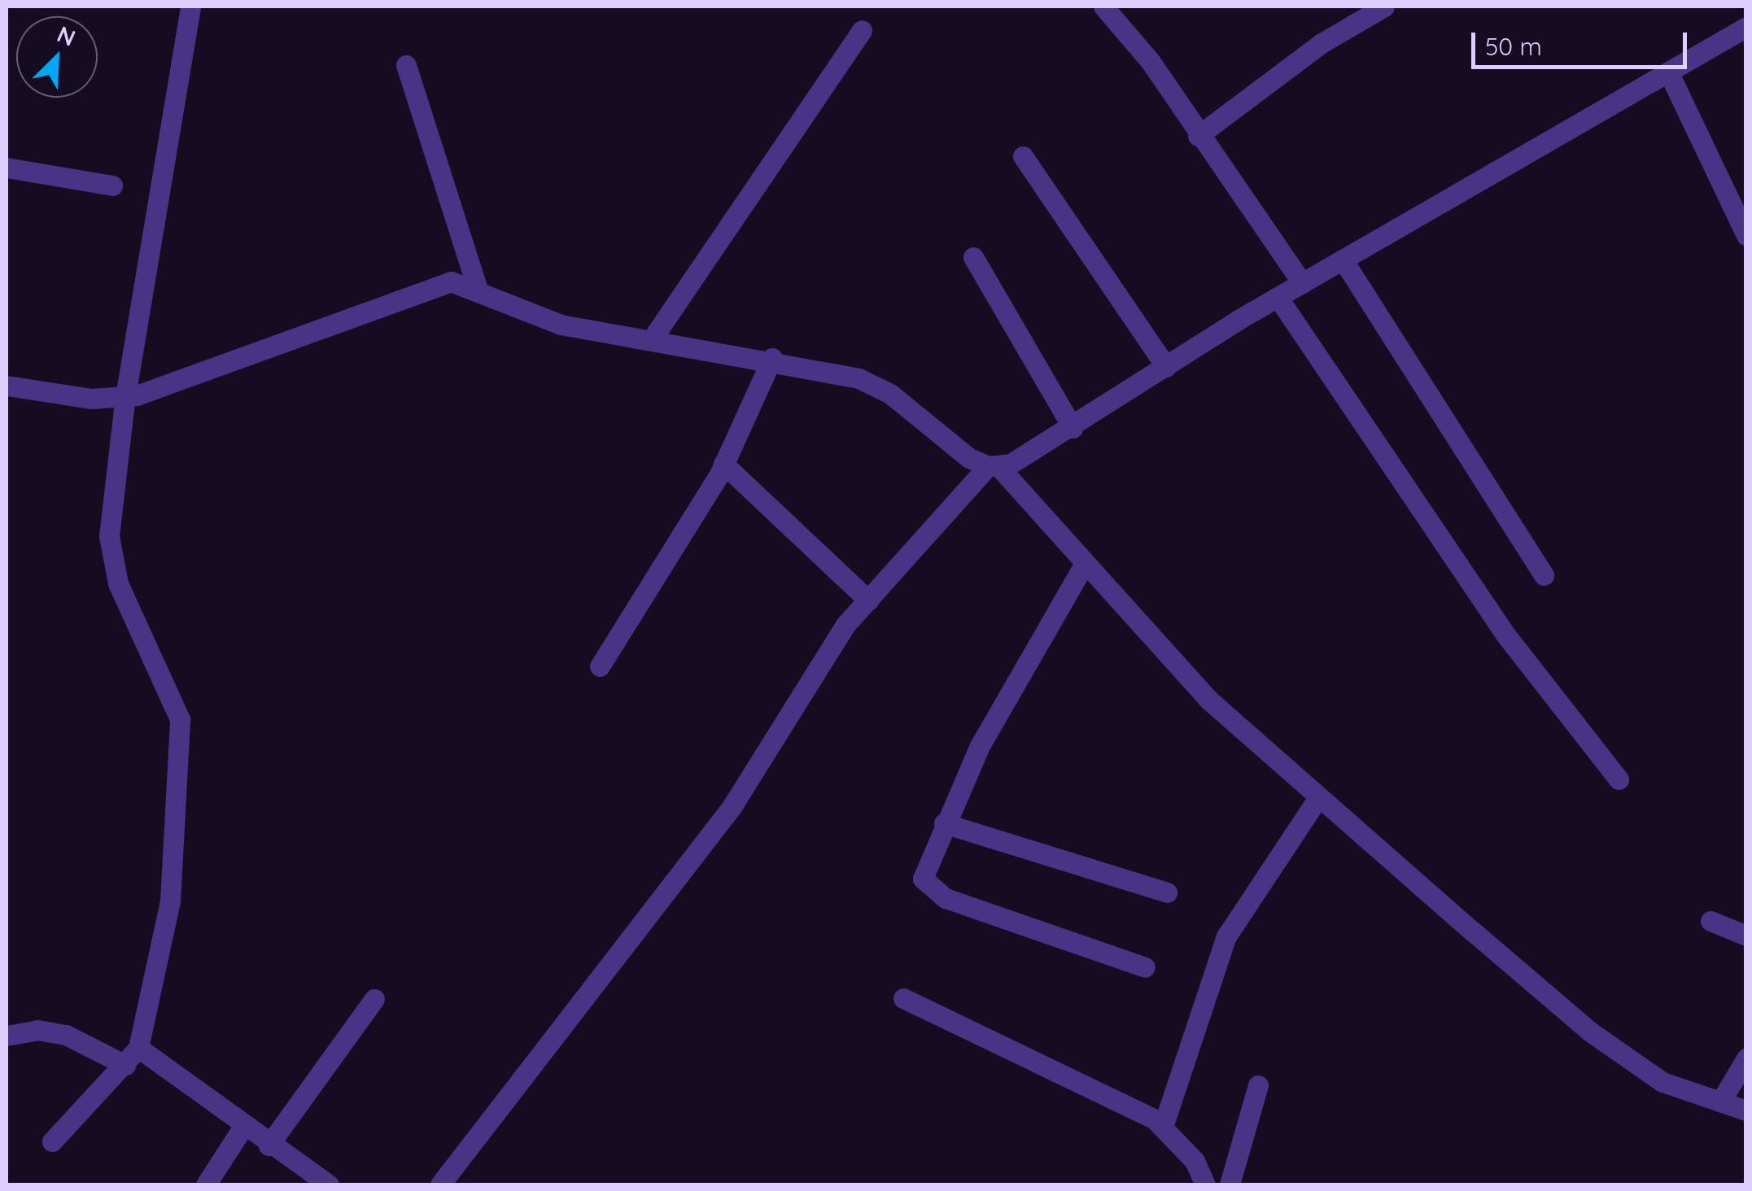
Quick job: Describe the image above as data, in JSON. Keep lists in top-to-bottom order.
{
  "scale_bar": "50 m",
  "north": "top right"
}
